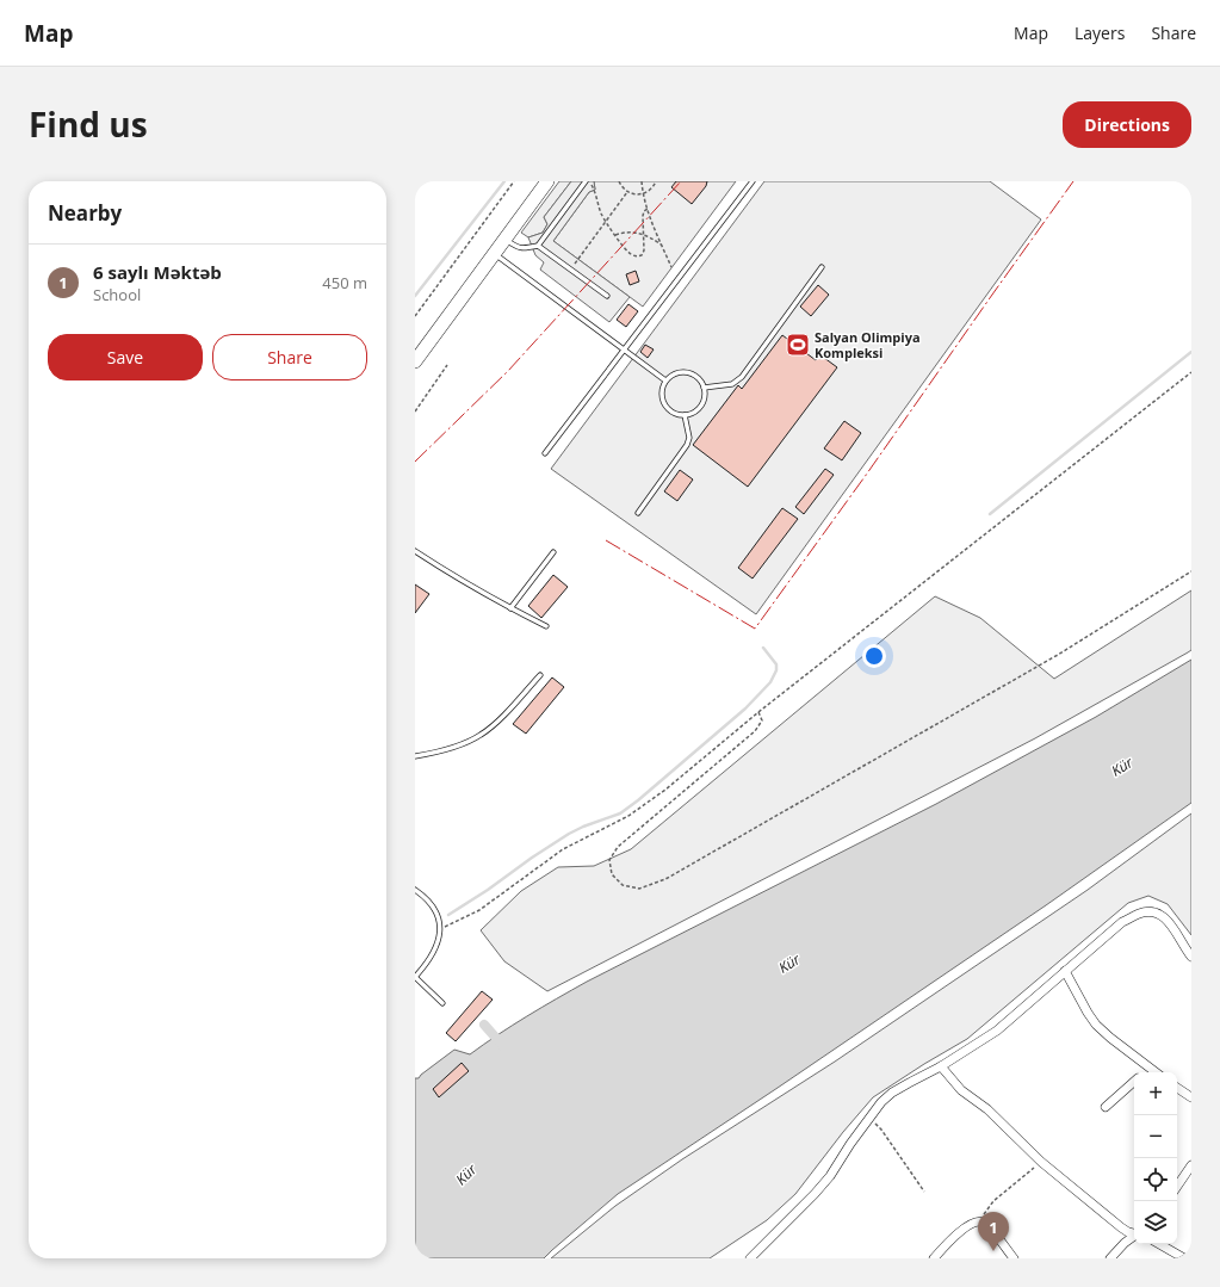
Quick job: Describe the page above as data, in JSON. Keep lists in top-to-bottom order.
{
  "water": ["Kür"],
  "places": {
    "sports": ["Salyan Olimpiya Kompleksi"]
  },
  "page": {
    "header": "Map",
    "nav": ["Map", "Layers", "Share"],
    "title": "Find us",
    "buttons": [
      "Directions",
      ["Save", "Share"]
    ],
    "heading": "Nearby",
    "list": [
      {
        "mark": "1",
        "name": "6 saylı Məktəb",
        "note": "School",
        "value": "450 m"
      }
    ],
    "map_buttons": ["+", "−"],
    "pins": "1"
  }
}
